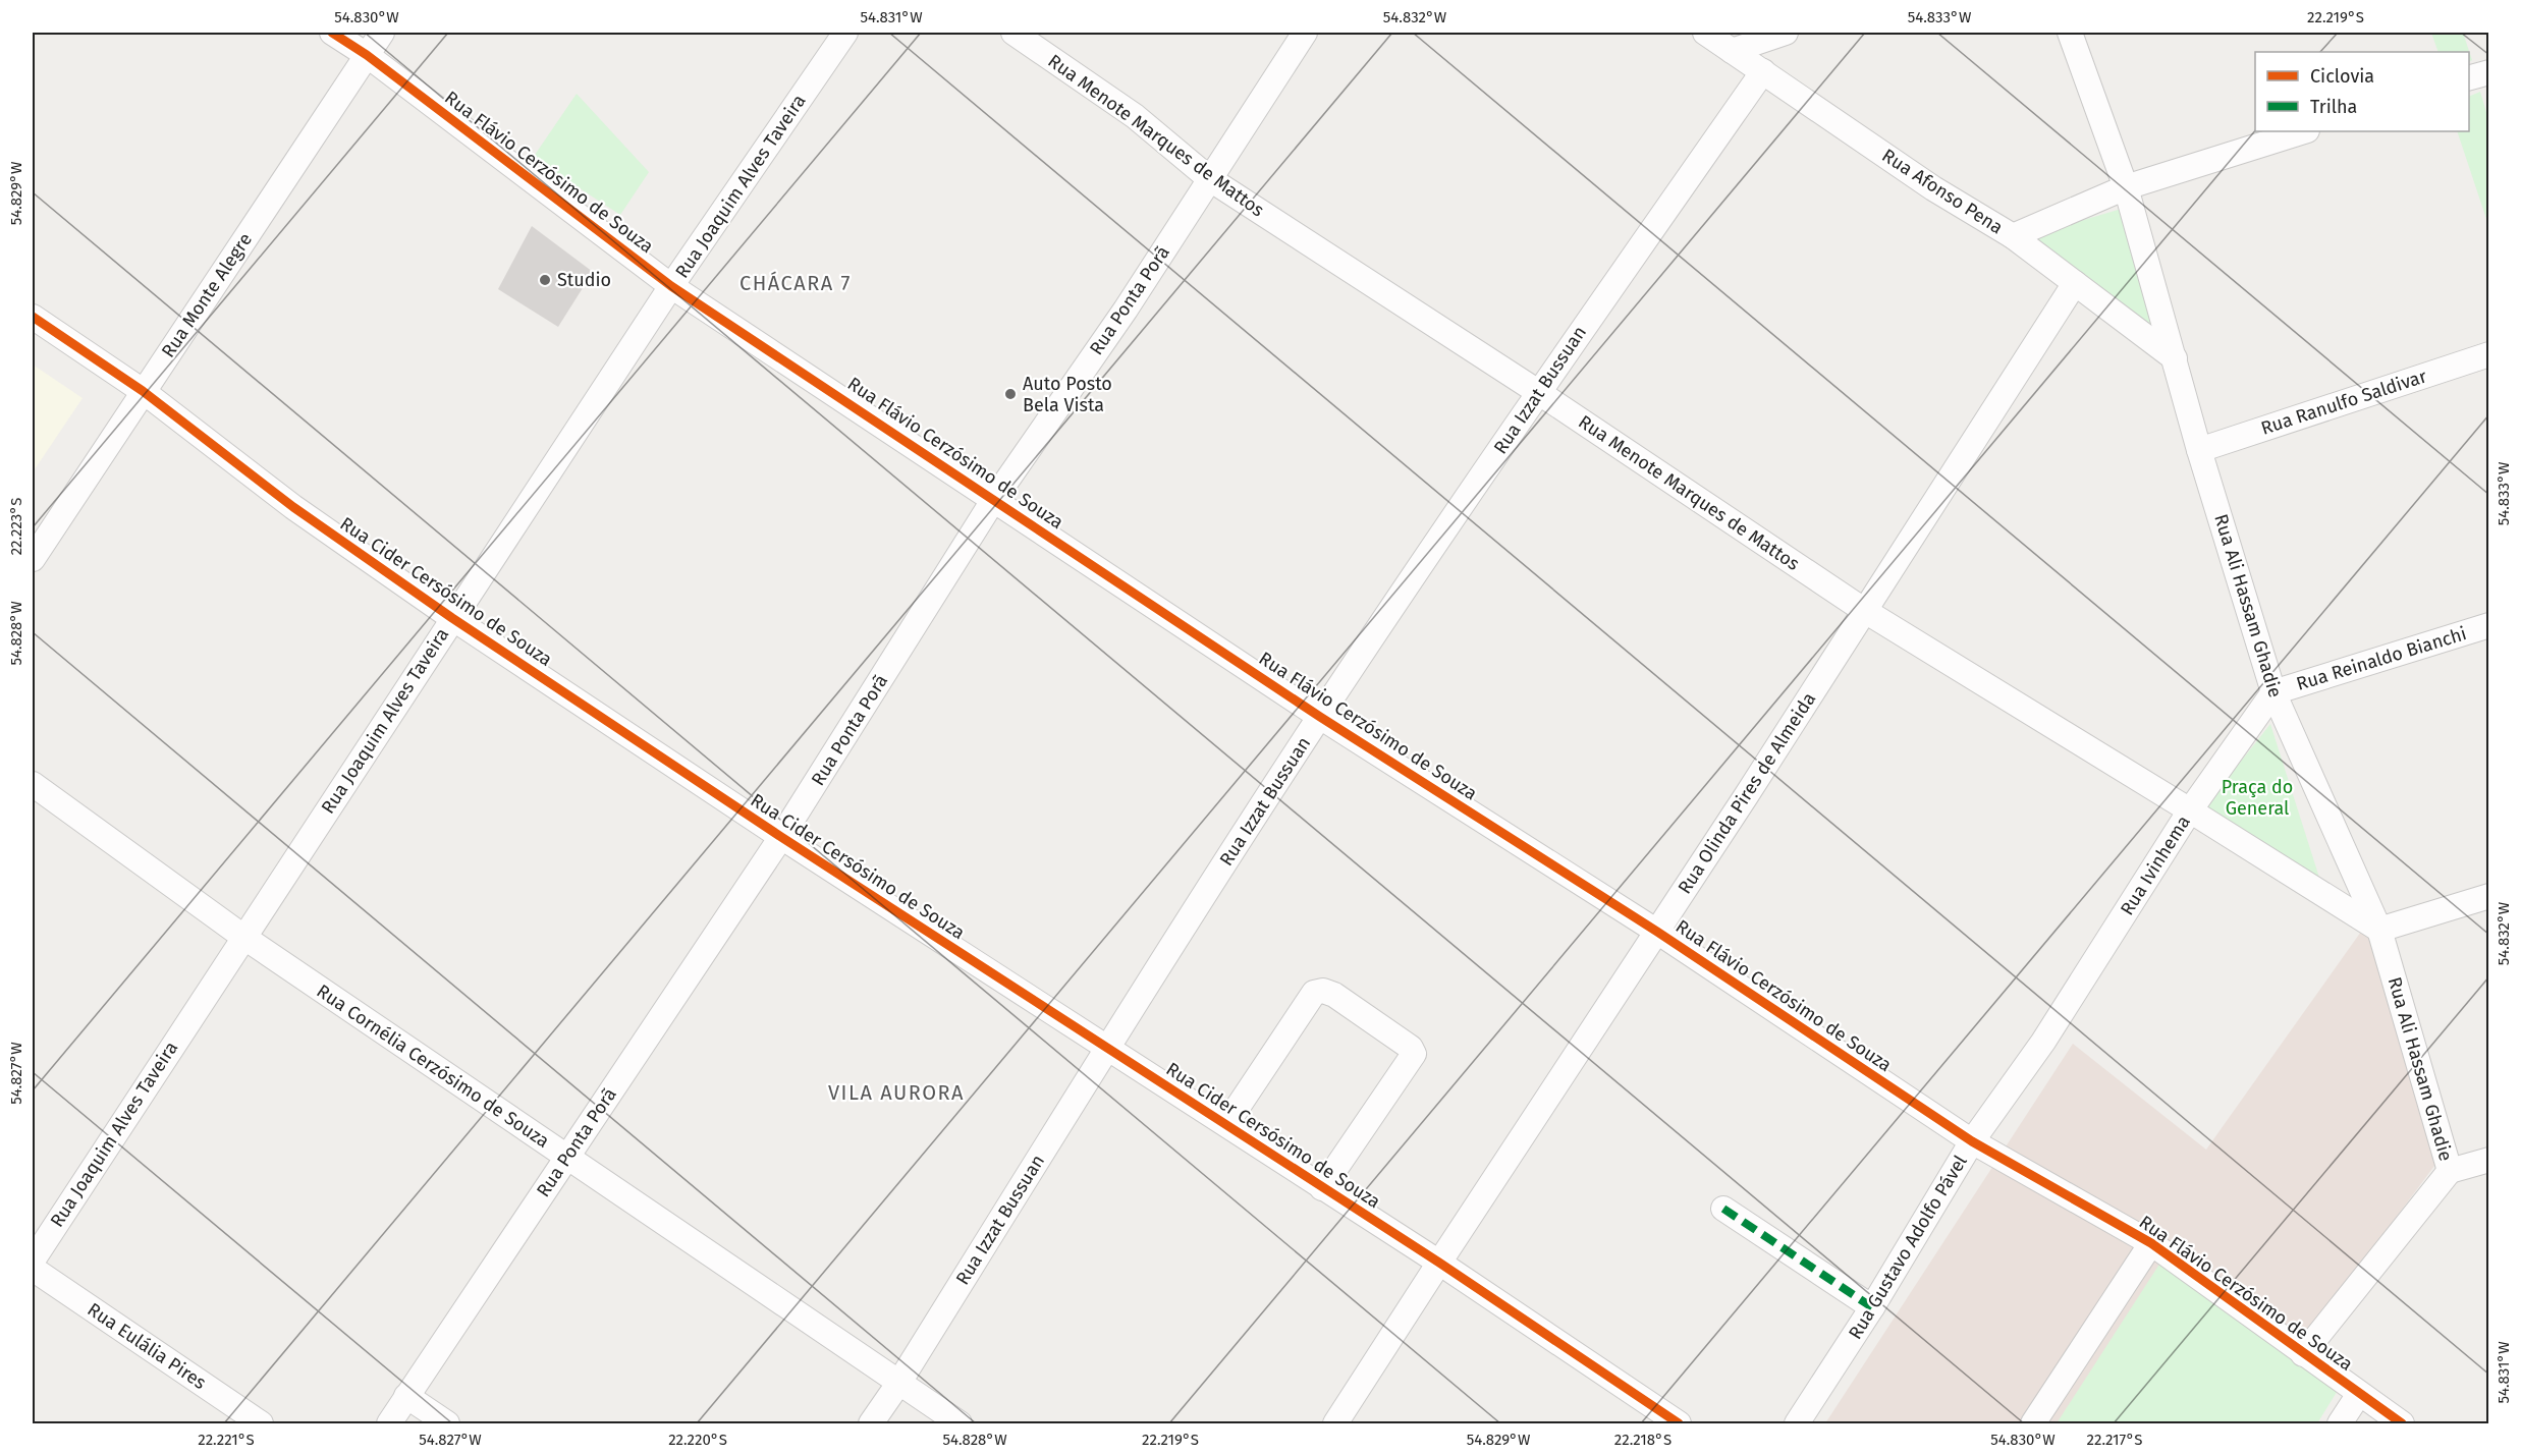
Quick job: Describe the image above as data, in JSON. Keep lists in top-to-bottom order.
{
  "streets": {
    "street": [
      "Rua Menote Marques de Mattos",
      "Rua Flávio Cerzósimo de Souza",
      "Rua Joaquim Alves Taveira",
      "Rua Afonso Pena",
      "Rua Monte Alegre",
      "Rua Ponta Porã",
      "Rua Izzat Bussuan",
      "Rua Ranulfo Saldivar",
      "Rua Cider Cersósimo de Souza",
      "Rua Ali Hassam Ghadie",
      "Rua Reinaldo Bianchi",
      "Rua Olinda Pires de Almeida",
      "Rua Ivinhema",
      "Rua Cornélia Cerzósimo de Souza",
      "Rua Gustavo Adolfo Pável",
      "Rua Eulália Pires"
    ]
  },
  "crossings": [
    ["Rua Menote Marques de Mattos", "Rua Ponta Porã"],
    ["Rua Menote Marques de Mattos", "Rua Izzat Bussuan"],
    ["Rua Menote Marques de Mattos", "Rua Ali Hassam Ghadie"],
    ["Rua Menote Marques de Mattos", "Rua Olinda Pires de Almeida"],
    ["Rua Menote Marques de Mattos", "Rua Ivinhema"],
    ["Rua Flávio Cerzósimo de Souza", "Rua Joaquim Alves Taveira"],
    ["Rua Flávio Cerzósimo de Souza", "Rua Monte Alegre"],
    ["Rua Flávio Cerzósimo de Souza", "Rua Ponta Porã"],
    ["Rua Flávio Cerzósimo de Souza", "Rua Izzat Bussuan"],
    ["Rua Flávio Cerzósimo de Souza", "Rua Olinda Pires de Almeida"],
    ["Rua Flávio Cerzósimo de Souza", "Rua Gustavo Adolfo Pável"],
    ["Rua Joaquim Alves Taveira", "Rua Cider Cersósimo de Souza"],
    ["Rua Joaquim Alves Taveira", "Rua Cornélia Cerzósimo de Souza"],
    ["Rua Afonso Pena", "Rua Izzat Bussuan"],
    ["Rua Afonso Pena", "Rua Ali Hassam Ghadie"],
    ["Rua Afonso Pena", "Rua Olinda Pires de Almeida"],
    ["Rua Monte Alegre", "Rua Cider Cersósimo de Souza"],
    ["Rua Ponta Porã", "Rua Cider Cersósimo de Souza"],
    ["Rua Ponta Porã", "Rua Cornélia Cerzósimo de Souza"],
    ["Rua Izzat Bussuan", "Rua Cider Cersósimo de Souza"],
    ["Rua Izzat Bussuan", "Rua Cornélia Cerzósimo de Souza"],
    ["Rua Ranulfo Saldivar", "Rua Ali Hassam Ghadie"],
    ["Rua Cider Cersósimo de Souza", "Rua Olinda Pires de Almeida"],
    ["Rua Ali Hassam Ghadie", "Rua Reinaldo Bianchi"],
    ["Rua Ali Hassam Ghadie", "Rua Ivinhema"],
    ["Rua Reinaldo Bianchi", "Rua Ivinhema"],
    ["Rua Ivinhema", "Rua Gustavo Adolfo Pável"]
  ],
  "districts": ["CHÁCARA 7", "VILA AURORA"],
  "parks": ["Praça do General"],
  "places": ["Studio", "Auto Posto Bela Vista"],
  "legend": ["Ciclovia", "Trilha"],
  "coordinates": [
    "54.830°W",
    "54.831°W",
    "54.832°W",
    "54.833°W",
    "22.219°S",
    "54.829°W",
    "22.223°S",
    "54.828°W",
    "54.827°W",
    "22.221°S",
    "22.220°S",
    "22.218°S",
    "22.217°S"
  ]
}
